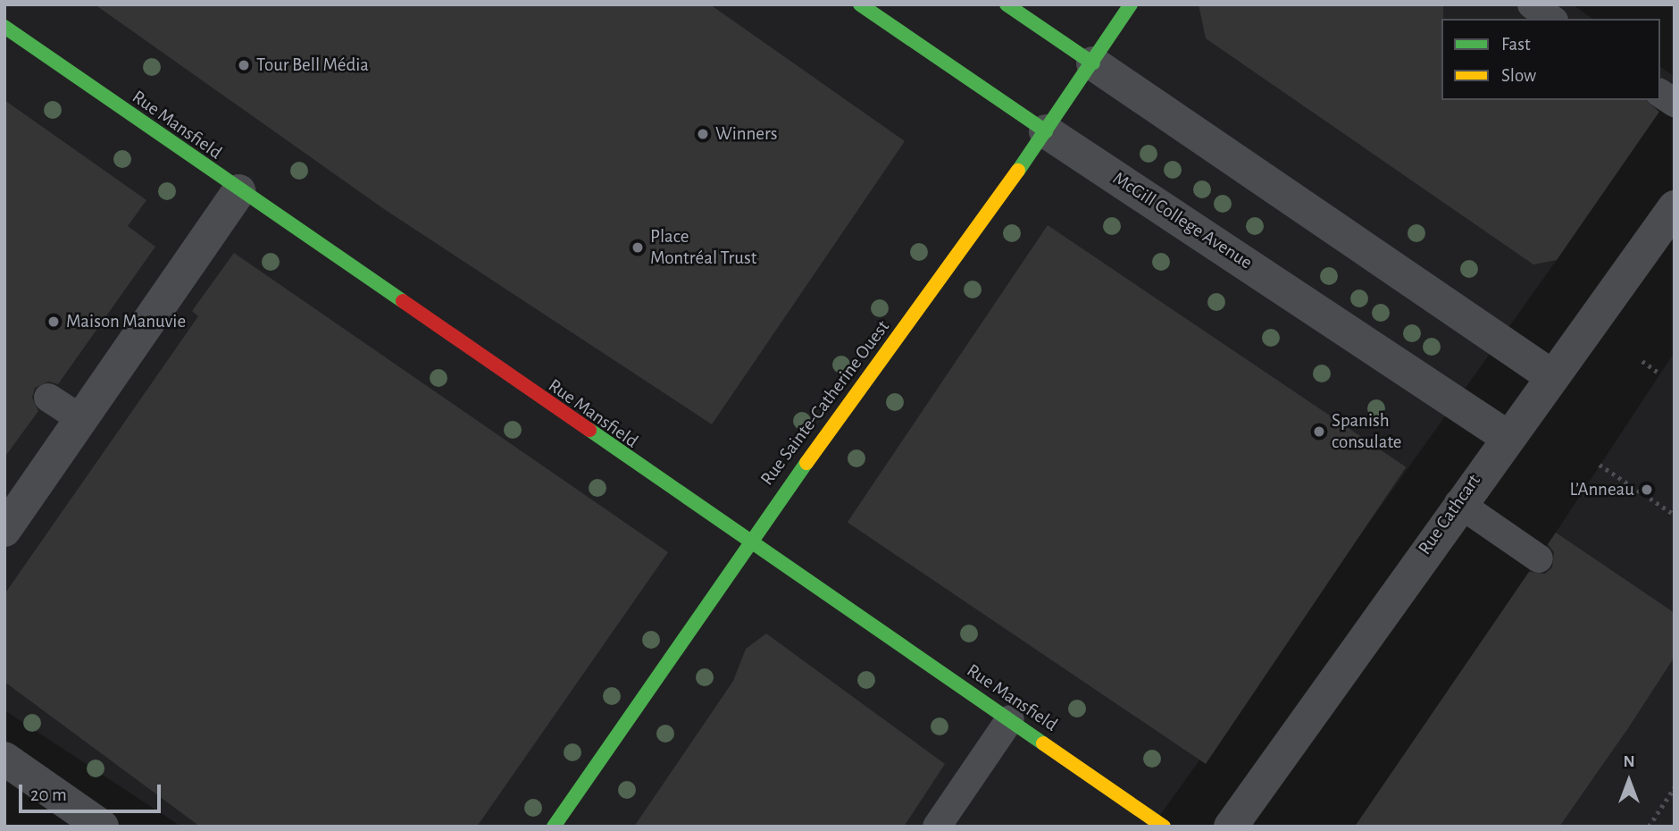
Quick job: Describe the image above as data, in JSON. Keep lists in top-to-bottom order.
{
  "streets": {
    "street": [
      "Rue Mansfield",
      "McGill College Avenue",
      "Rue Sainte-Catherine Ouest",
      "Rue Cathcart"
    ]
  },
  "crossings": [
    ["Rue Mansfield", "Rue Sainte-Catherine Ouest"],
    ["McGill College Avenue", "Rue Sainte-Catherine Ouest"],
    ["McGill College Avenue", "Rue Cathcart"]
  ],
  "places": [
    "Tour Bell Média",
    "Winners",
    "Place Montréal Trust",
    "Maison Manuvie",
    "Spanish consulate",
    "L’Anneau"
  ],
  "legend": ["Fast", "Slow"],
  "scale_bar": "20 m",
  "north": "top"
}
